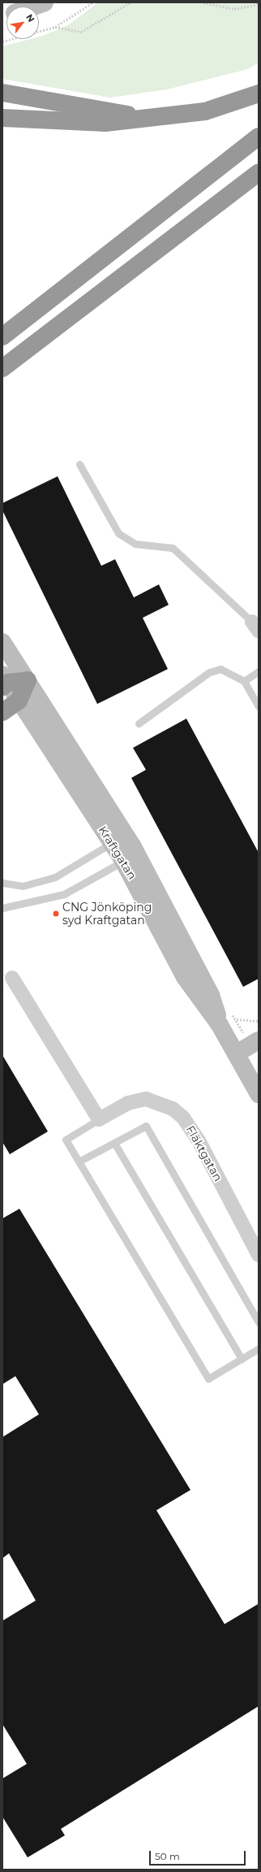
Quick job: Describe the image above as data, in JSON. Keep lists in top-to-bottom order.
{
  "streets": {
    "street": ["Kraftgatan", "Fläktgatan"]
  },
  "places": ["CNG Jönköping syd Kraftgatan"],
  "scale_bar": "50 m",
  "north": "top right"
}
